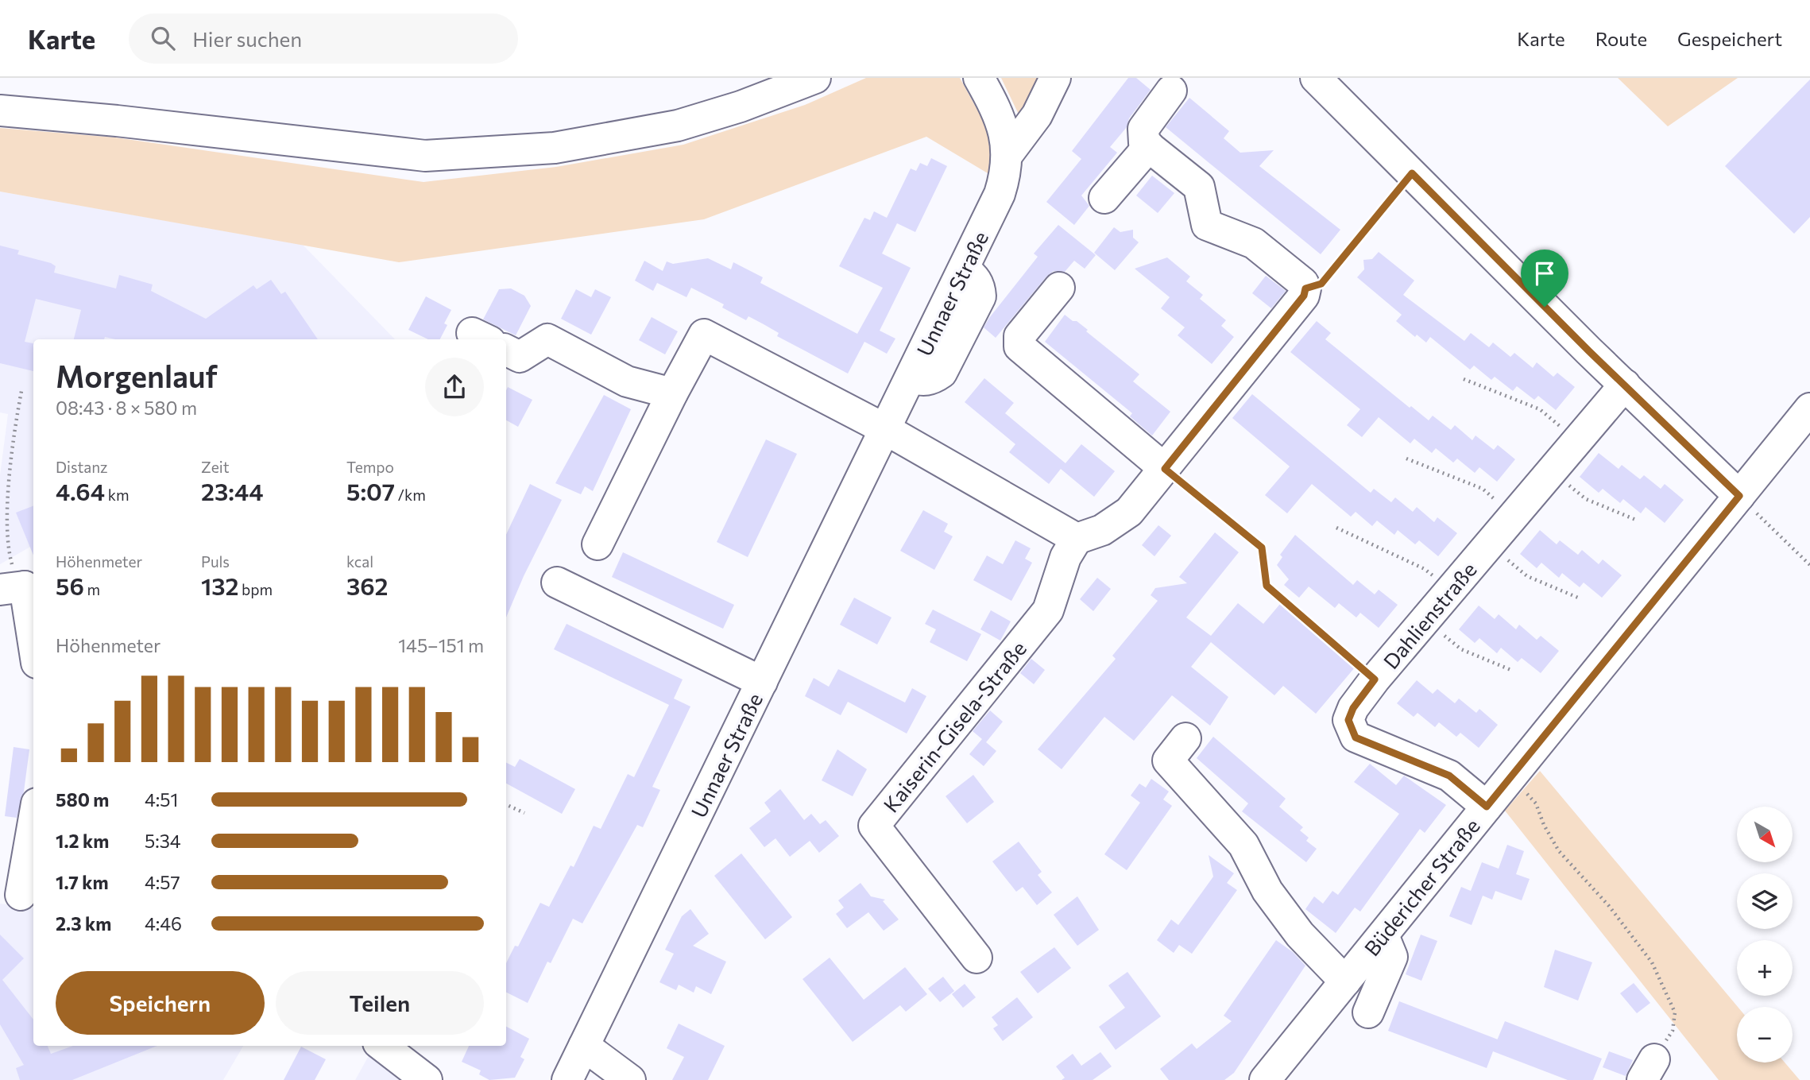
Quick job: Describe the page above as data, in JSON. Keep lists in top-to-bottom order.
{
  "streets": {
    "street": [
      "Unnaer Straße",
      "Dahlienstraße",
      "Kaiserin-Gisela-Straße",
      "Büdericher Straße"
    ]
  },
  "crossings": [
    ["Dahlienstraße", "Büdericher Straße"]
  ],
  "north": "bottom right",
  "page": {
    "header": "Karte",
    "search": "Hier suchen",
    "nav": ["Karte", "Route", "Gespeichert"],
    "heading": ["Morgenlauf", "08:43 · 8 × 580 m"],
    "stats": [
      ["Distanz", "4.64 km"],
      ["Zeit", "23:44"],
      ["Tempo", "5:07 /km"],
      ["Höhenmeter", "56 m"],
      ["Puls", "132 bpm"],
      ["kcal", "362"]
    ],
    "chart": ["Höhenmeter", "145–151 m"],
    "list": [
      {
        "name": "580 m",
        "note": "4:51"
      },
      {
        "name": "1.2 km",
        "note": "5:34"
      },
      {
        "name": "1.7 km",
        "note": "4:57"
      },
      {
        "name": "2.3 km",
        "note": "4:46"
      }
    ],
    "map_buttons": ["+", "−"],
    "buttons": ["Speichern", "Teilen"]
  }
}
